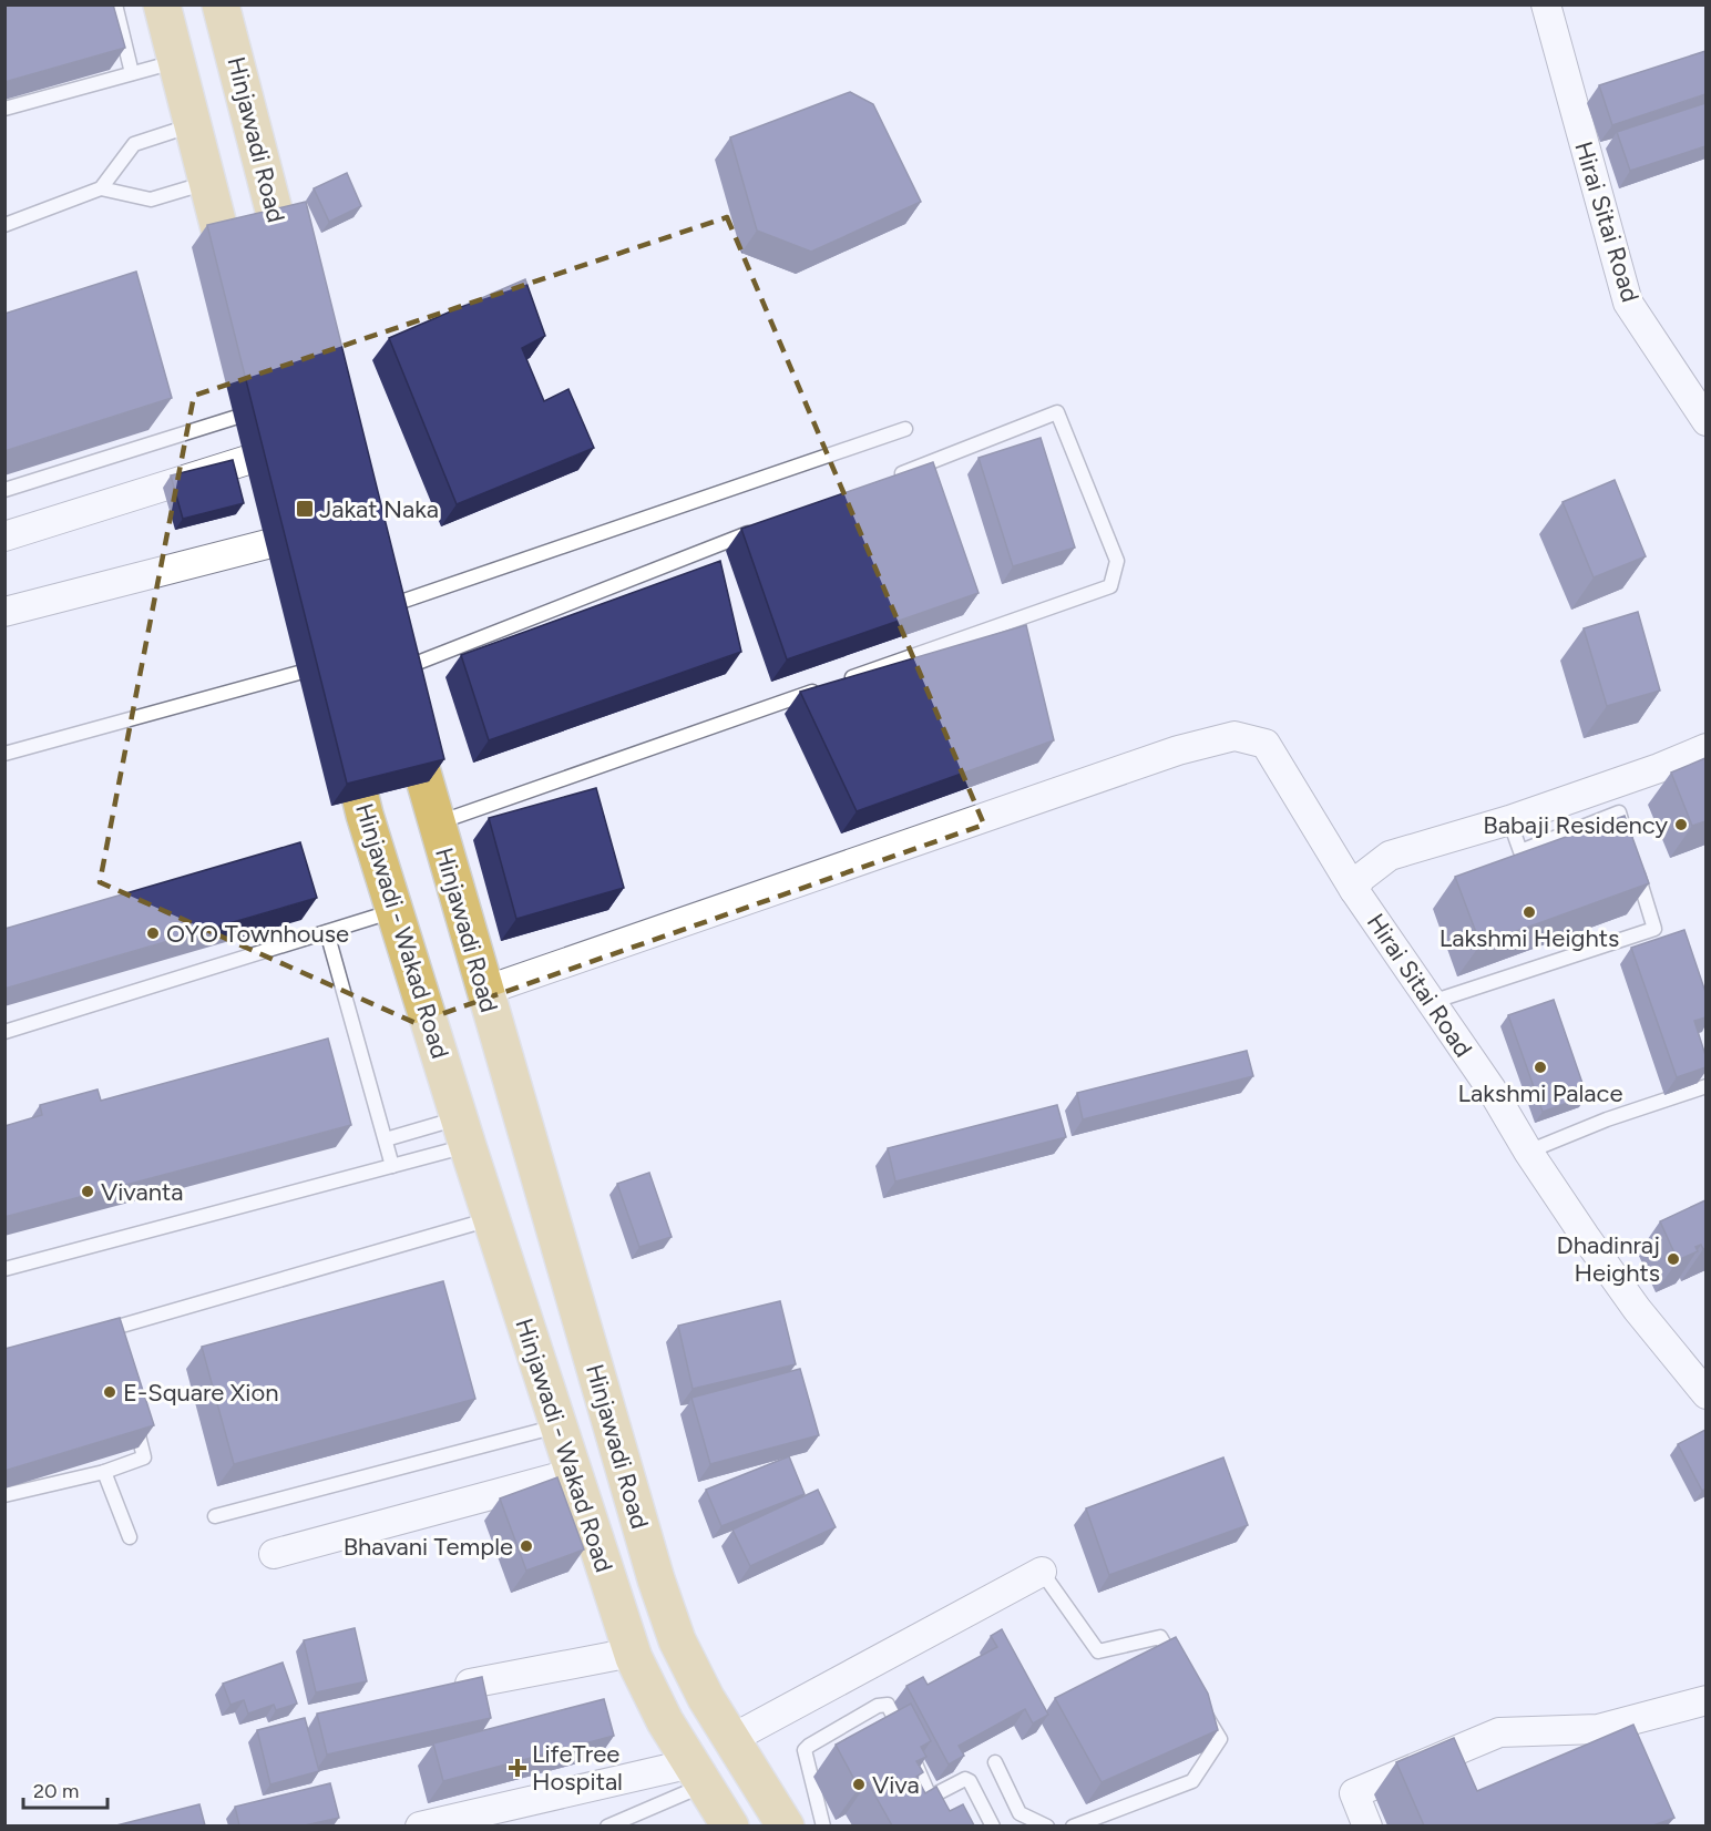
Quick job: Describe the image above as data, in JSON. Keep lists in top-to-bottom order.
{
  "streets": {
    "main road": ["Hinjawadi Road", "Hinjawadi - Wakad Road"],
    "street": ["Hirai Sitai Road"]
  },
  "places": {
    "transit": ["Jakat Naka"],
    "other": [
      "Babaji Residency",
      "Lakshmi Heights",
      "OYO Townhouse",
      "Lakshmi Palace",
      "Vivanta",
      "Dhadinraj Heights",
      "E-Square Xion",
      "Bhavani Temple",
      "Viva"
    ],
    "health": ["LifeTree Hospital"]
  },
  "scale_bar": "20 m"
}
